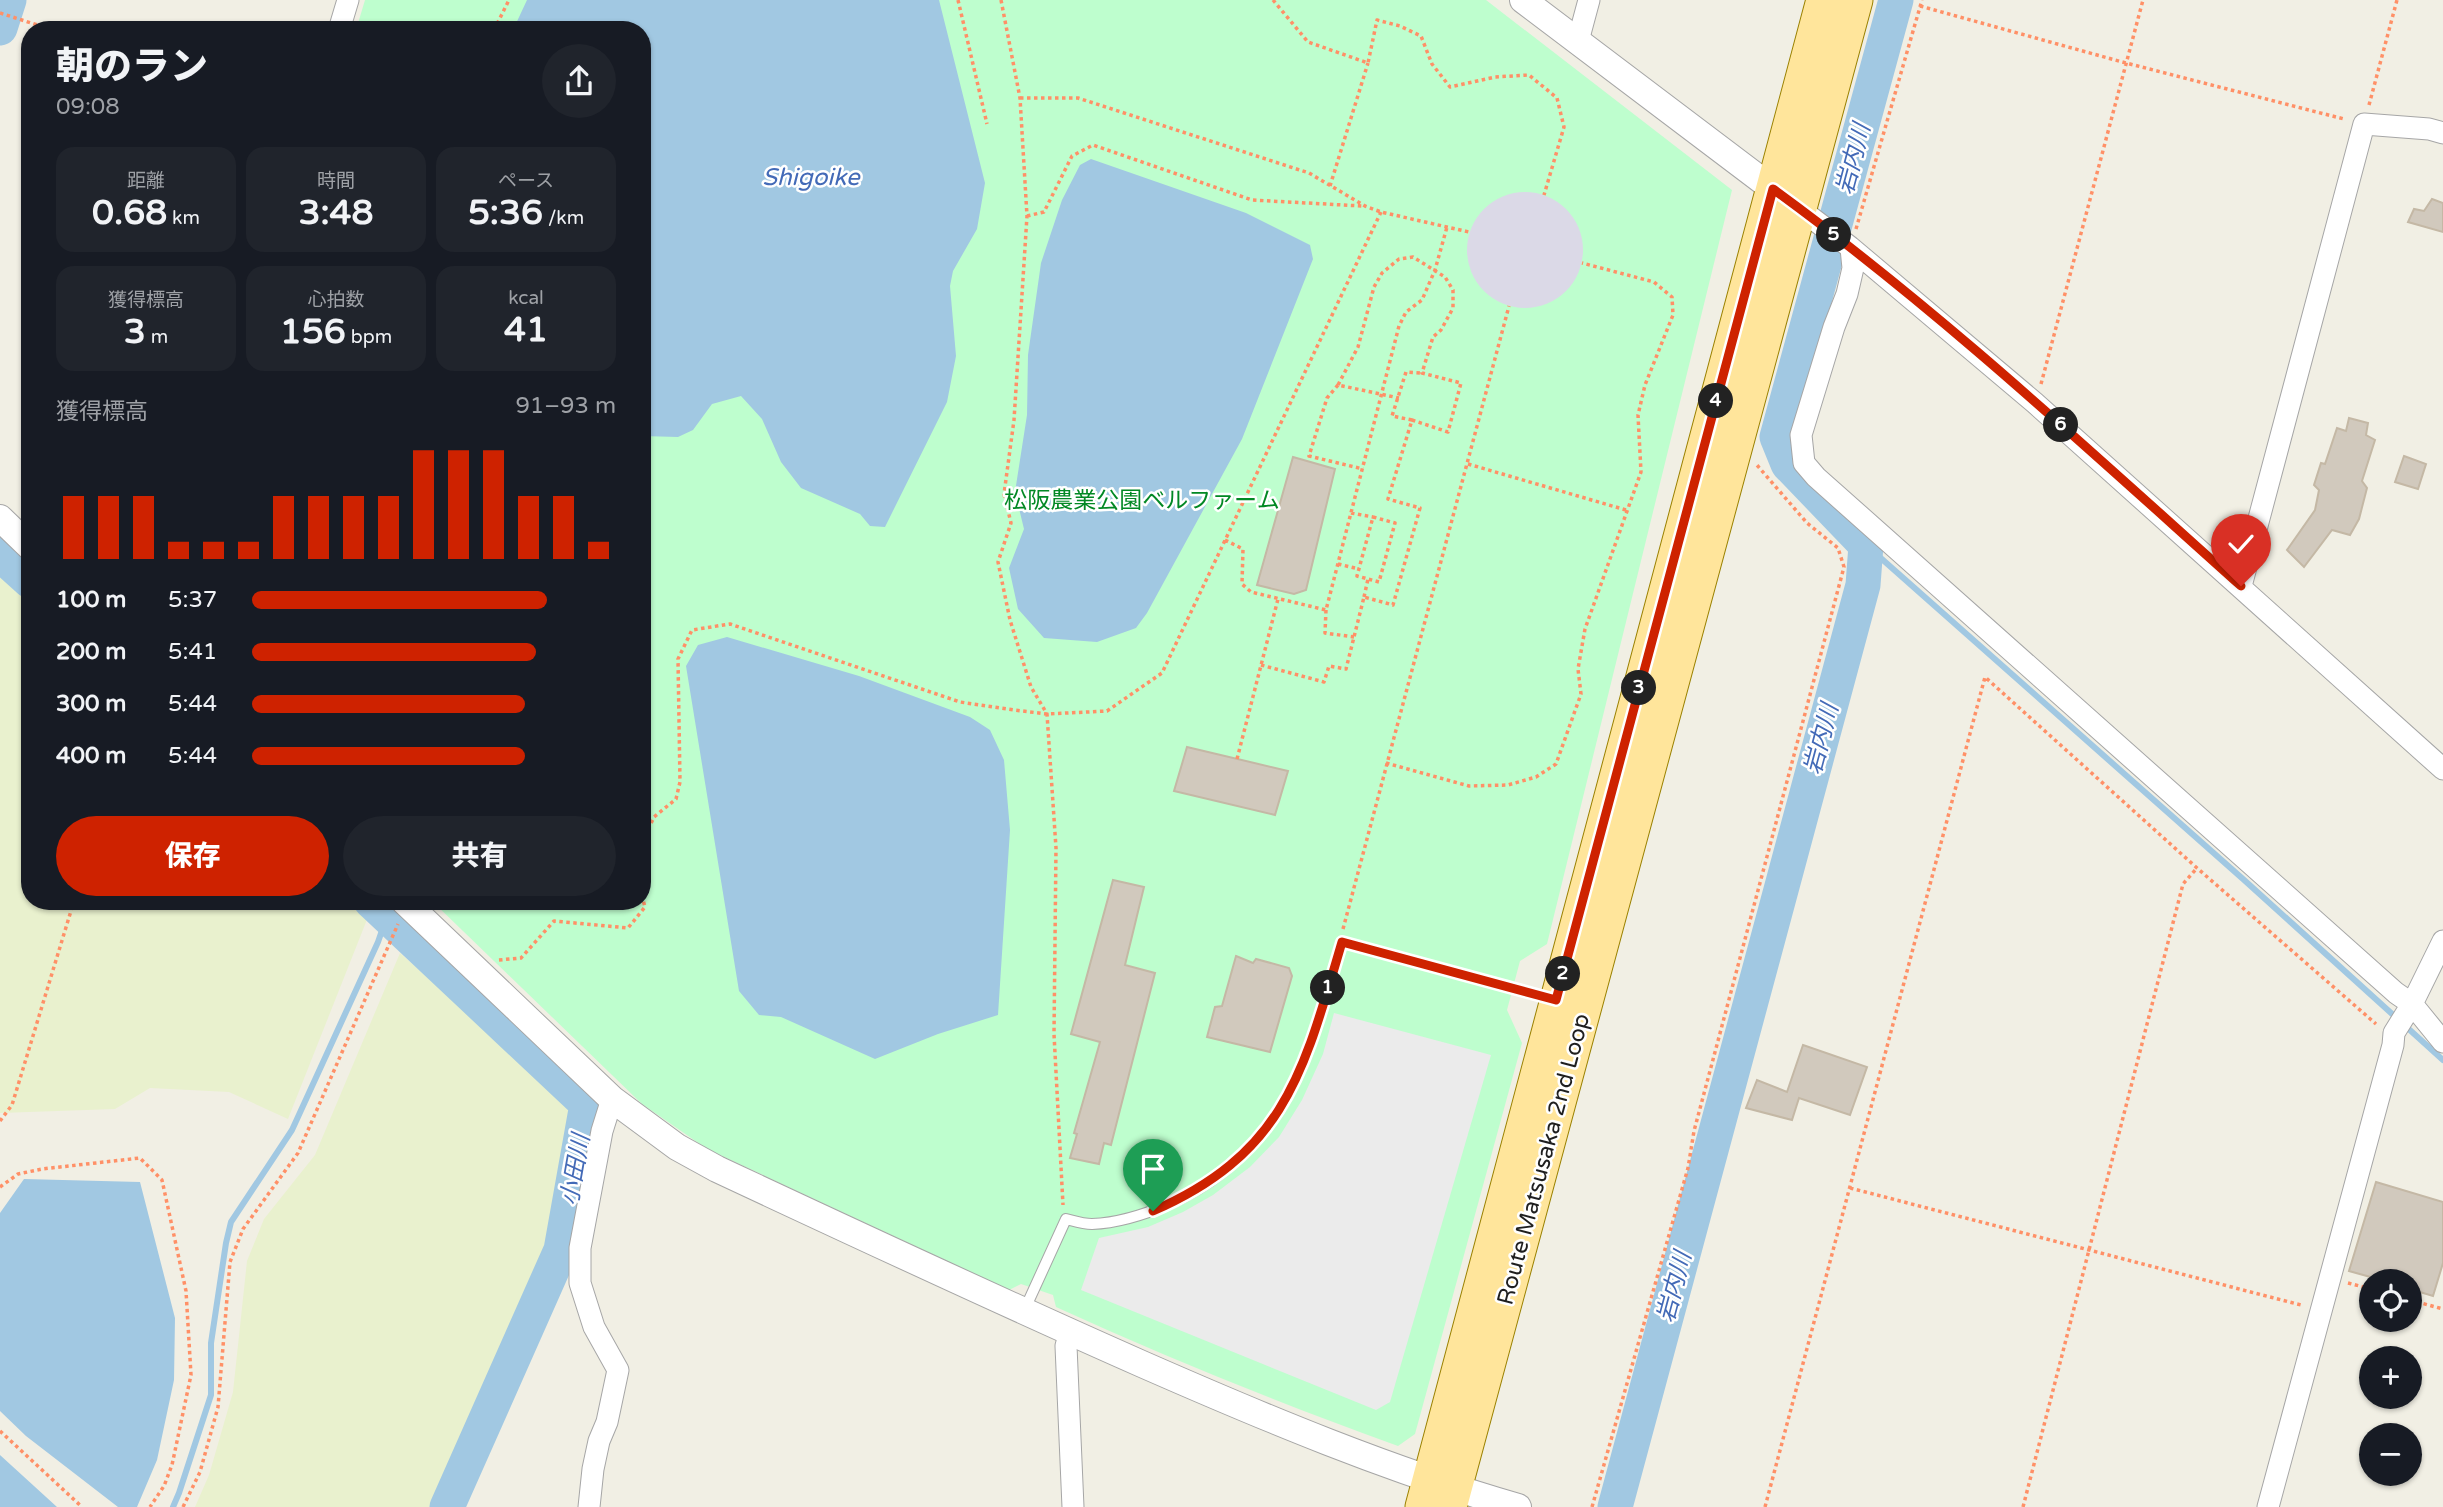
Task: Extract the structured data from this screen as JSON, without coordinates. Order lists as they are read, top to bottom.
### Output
{
  "streets": {
    "main road": ["Route Matsusaka 2nd Loop"]
  },
  "water": ["岩内川", "Shigoike", "小田川"],
  "parks": ["松阪農業公園ベルファーム"],
  "page": {
    "heading": ["朝のラン", "09:08"],
    "stats": [
      ["距離", "0.68 km"],
      ["時間", "3:48"],
      ["ペース", "5:36 /km"],
      ["獲得標高", "3 m"],
      ["心拍数", "156 bpm"],
      ["kcal", "41"]
    ],
    "pins": [
      "5",
      "4",
      "6",
      "3",
      "2",
      "1"
    ],
    "chart": ["獲得標高", "91–93 m"],
    "list": [
      {
        "name": "100 m",
        "note": "5:37"
      },
      {
        "name": "200 m",
        "note": "5:41"
      },
      {
        "name": "300 m",
        "note": "5:44"
      },
      {
        "name": "400 m",
        "note": "5:44"
      }
    ],
    "buttons": ["保存", "共有"],
    "map_buttons": ["+", "−"]
  }
}
